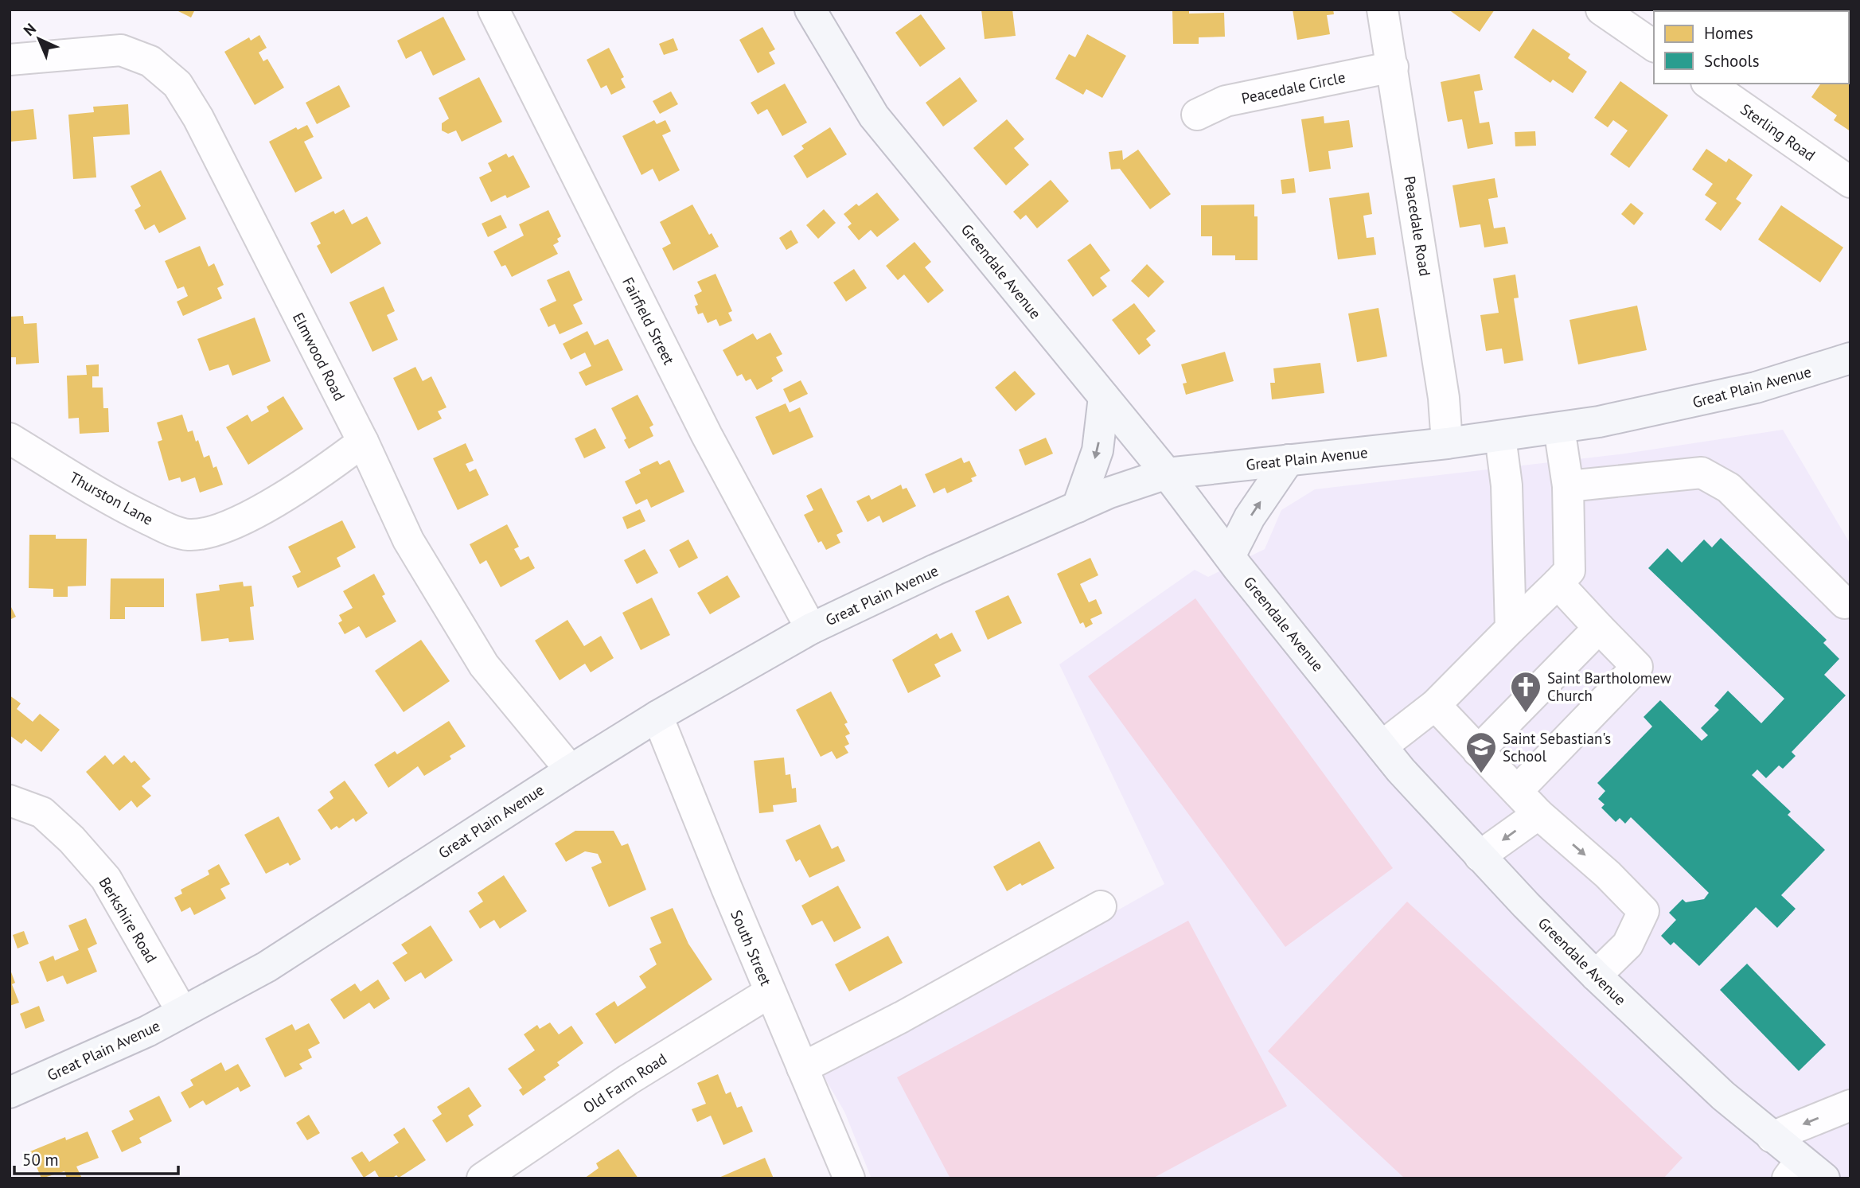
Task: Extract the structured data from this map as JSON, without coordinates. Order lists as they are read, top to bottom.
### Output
{
  "streets": {
    "main road": ["Greendale Avenue", "Great Plain Avenue"],
    "street": [
      "Peacedale Circle",
      "Sterling Road",
      "Peacedale Road",
      "Fairfield Street",
      "Elmwood Road",
      "Thurston Lane",
      "Berkshire Road",
      "South Street",
      "Old Farm Road"
    ]
  },
  "crossings": [
    ["Peacedale Circle", "Peacedale Road"],
    ["Peacedale Road", "Great Plain Avenue"],
    ["Greendale Avenue", "Great Plain Avenue"],
    ["Fairfield Street", "Great Plain Avenue"],
    ["Elmwood Road", "Great Plain Avenue"],
    ["Elmwood Road", "Thurston Lane"],
    ["Great Plain Avenue", "Berkshire Road"],
    ["Great Plain Avenue", "South Street"],
    ["South Street", "Old Farm Road"]
  ],
  "places": {
    "church": ["Saint Bartholomew Church"],
    "school or university": ["Saint Sebastian's School"]
  },
  "legend": ["Homes", "Schools"],
  "scale_bar": "50 m",
  "north": "top left"
}
